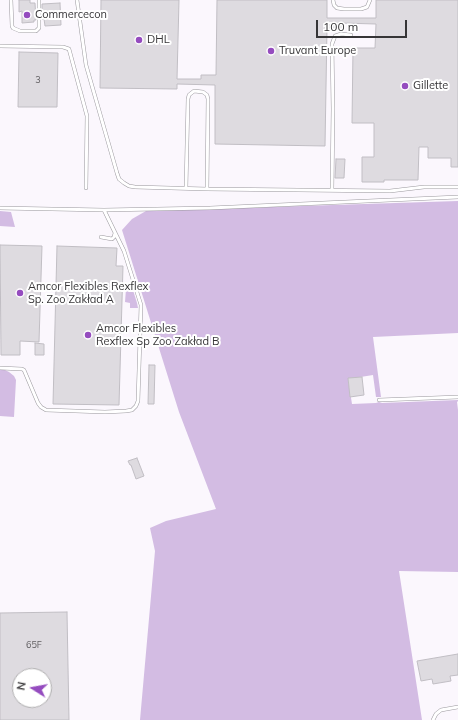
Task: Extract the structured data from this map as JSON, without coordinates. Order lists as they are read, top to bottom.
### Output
{
  "places": [
    "Commercecon",
    "DHL",
    "Truvant Europe",
    "Gillette",
    "Amcor Flexibles Rexflex Sp. Zoo Zakład A",
    "Amcor Flexibles Rexflex Sp Zoo Zakład B"
  ],
  "house_numbers": ["3", "65F"],
  "scale_bar": "100 m",
  "north": "left"
}
